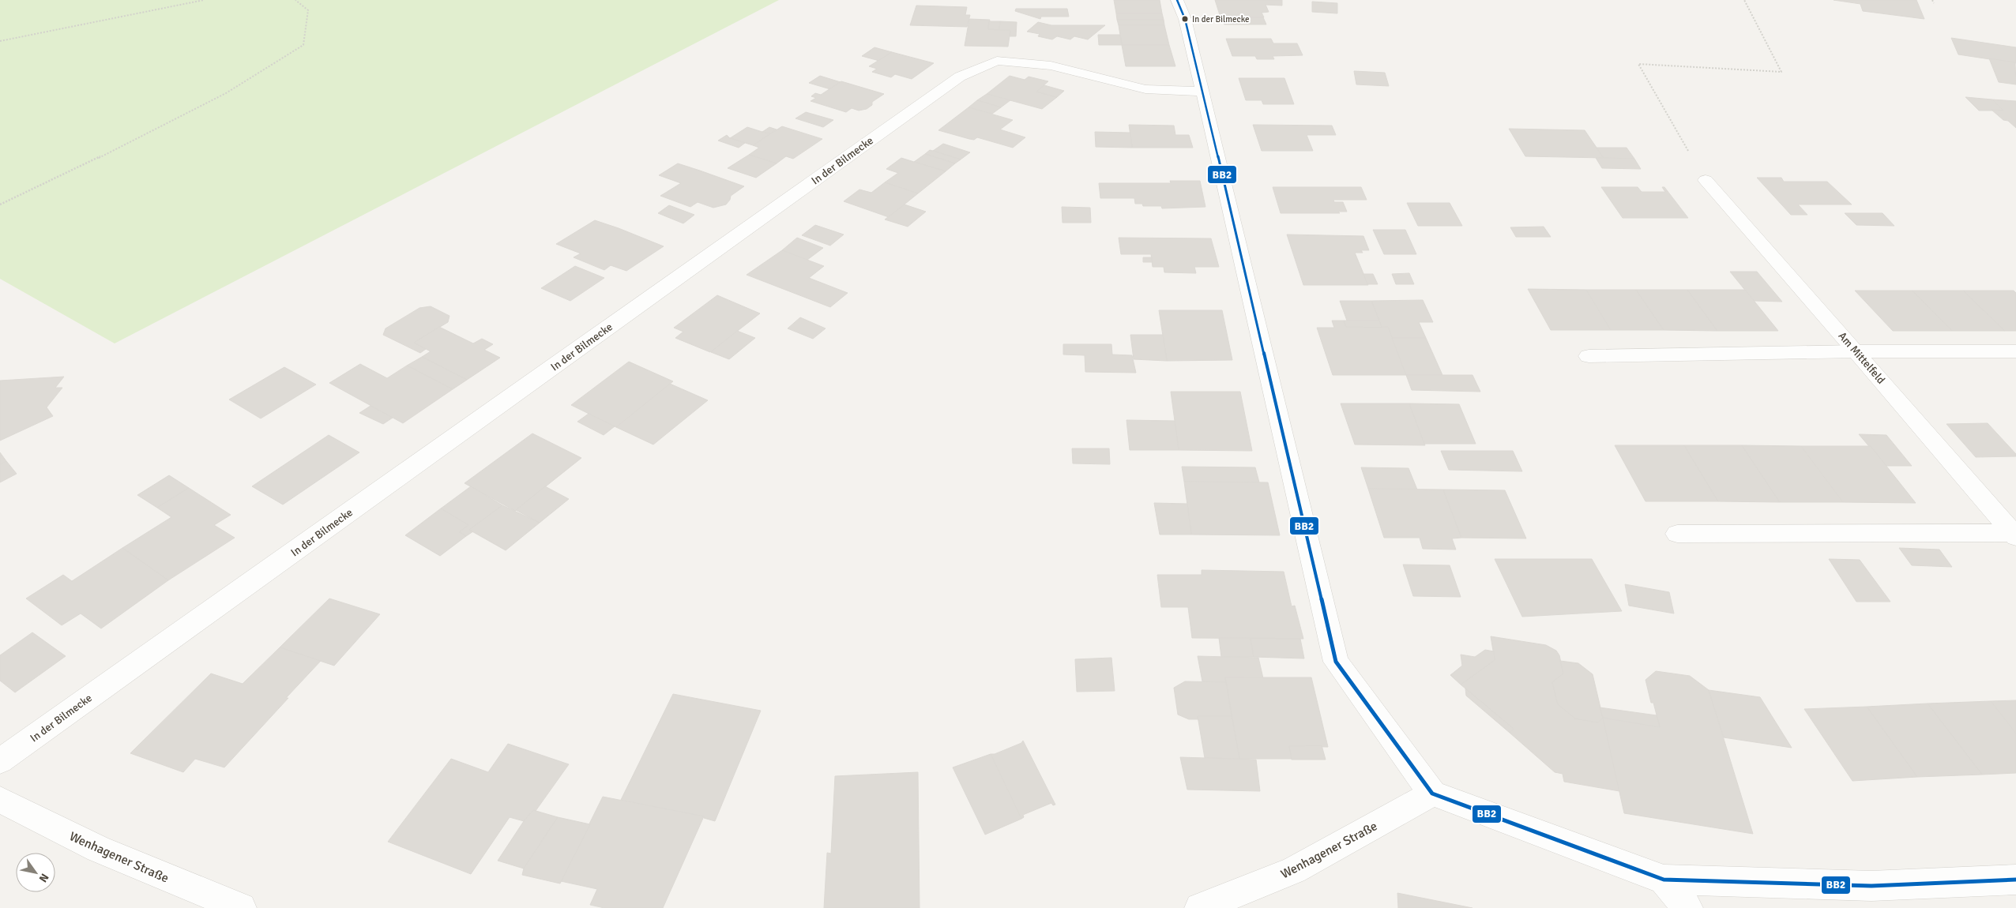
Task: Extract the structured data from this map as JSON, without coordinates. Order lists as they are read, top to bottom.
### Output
{
  "streets": {
    "street": ["In der Bilmecke", "Am Mittelfeld", "Wenhagener Straße"]
  },
  "places": ["In der Bilmecke"],
  "lines": ["transit line BB2"],
  "north": "bottom right"
}
